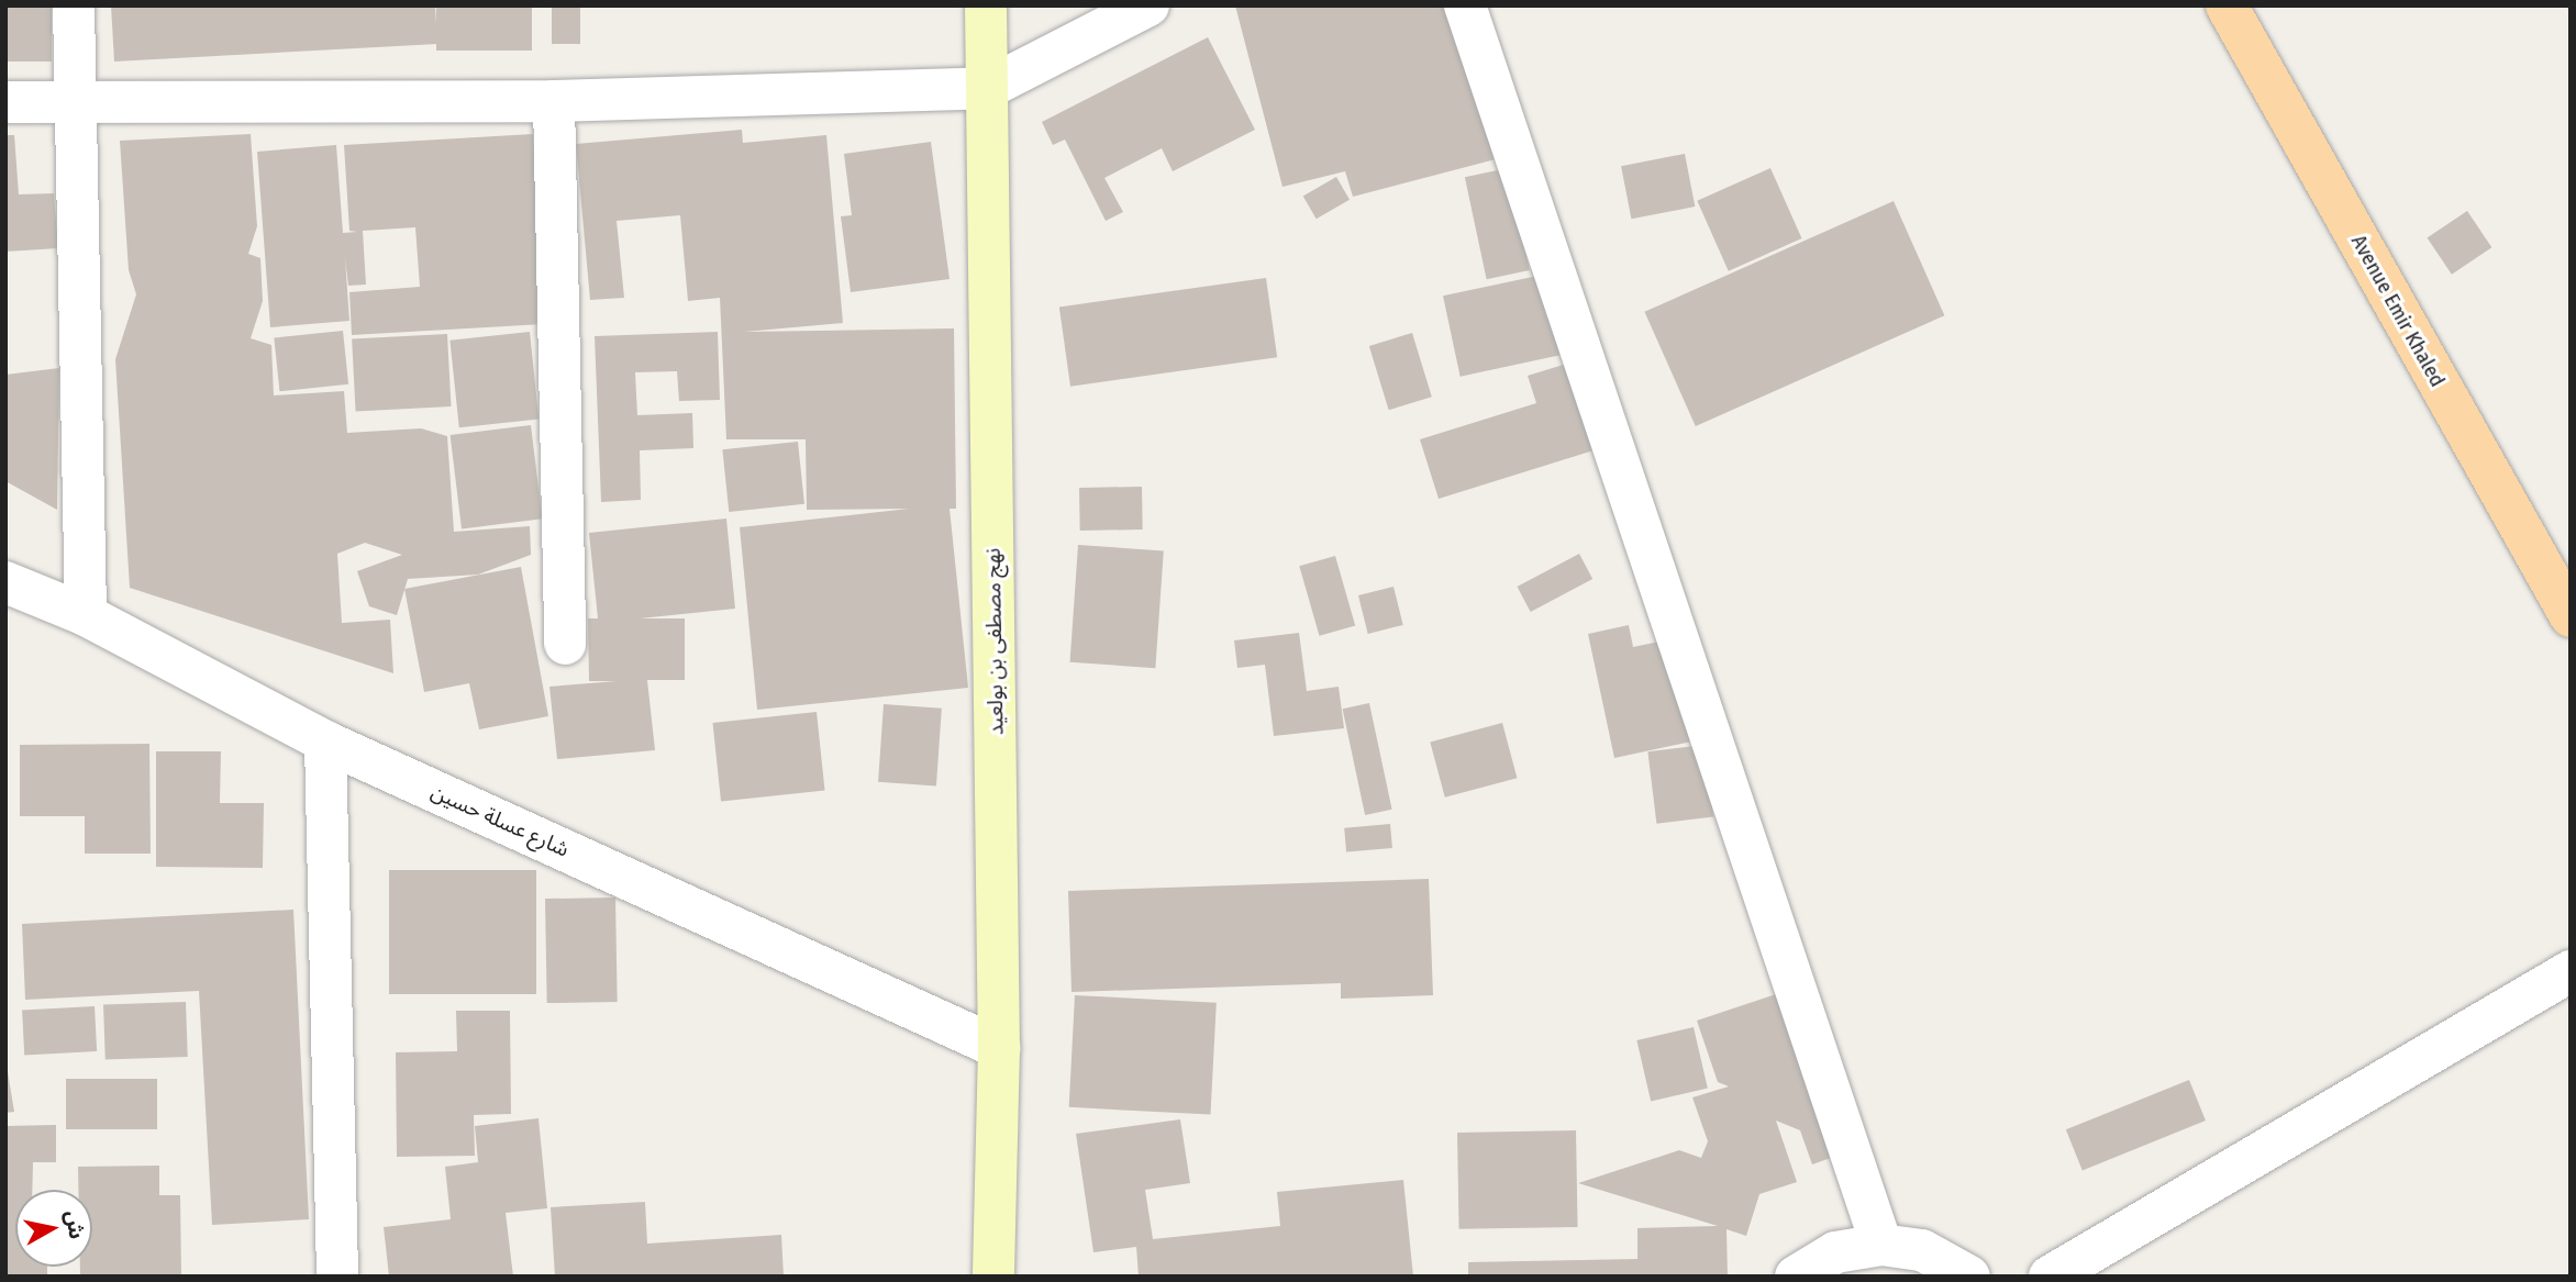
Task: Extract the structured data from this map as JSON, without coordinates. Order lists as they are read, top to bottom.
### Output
{
  "streets": {
    "main road": ["Avenue Emir Khaled", "نهج مصطفى بن بولعيد"],
    "street": ["شارع عسلة حسين"]
  },
  "crossings": [
    ["نهج مصطفى بن بولعيد", "شارع عسلة حسين"]
  ],
  "north": "right"
}
